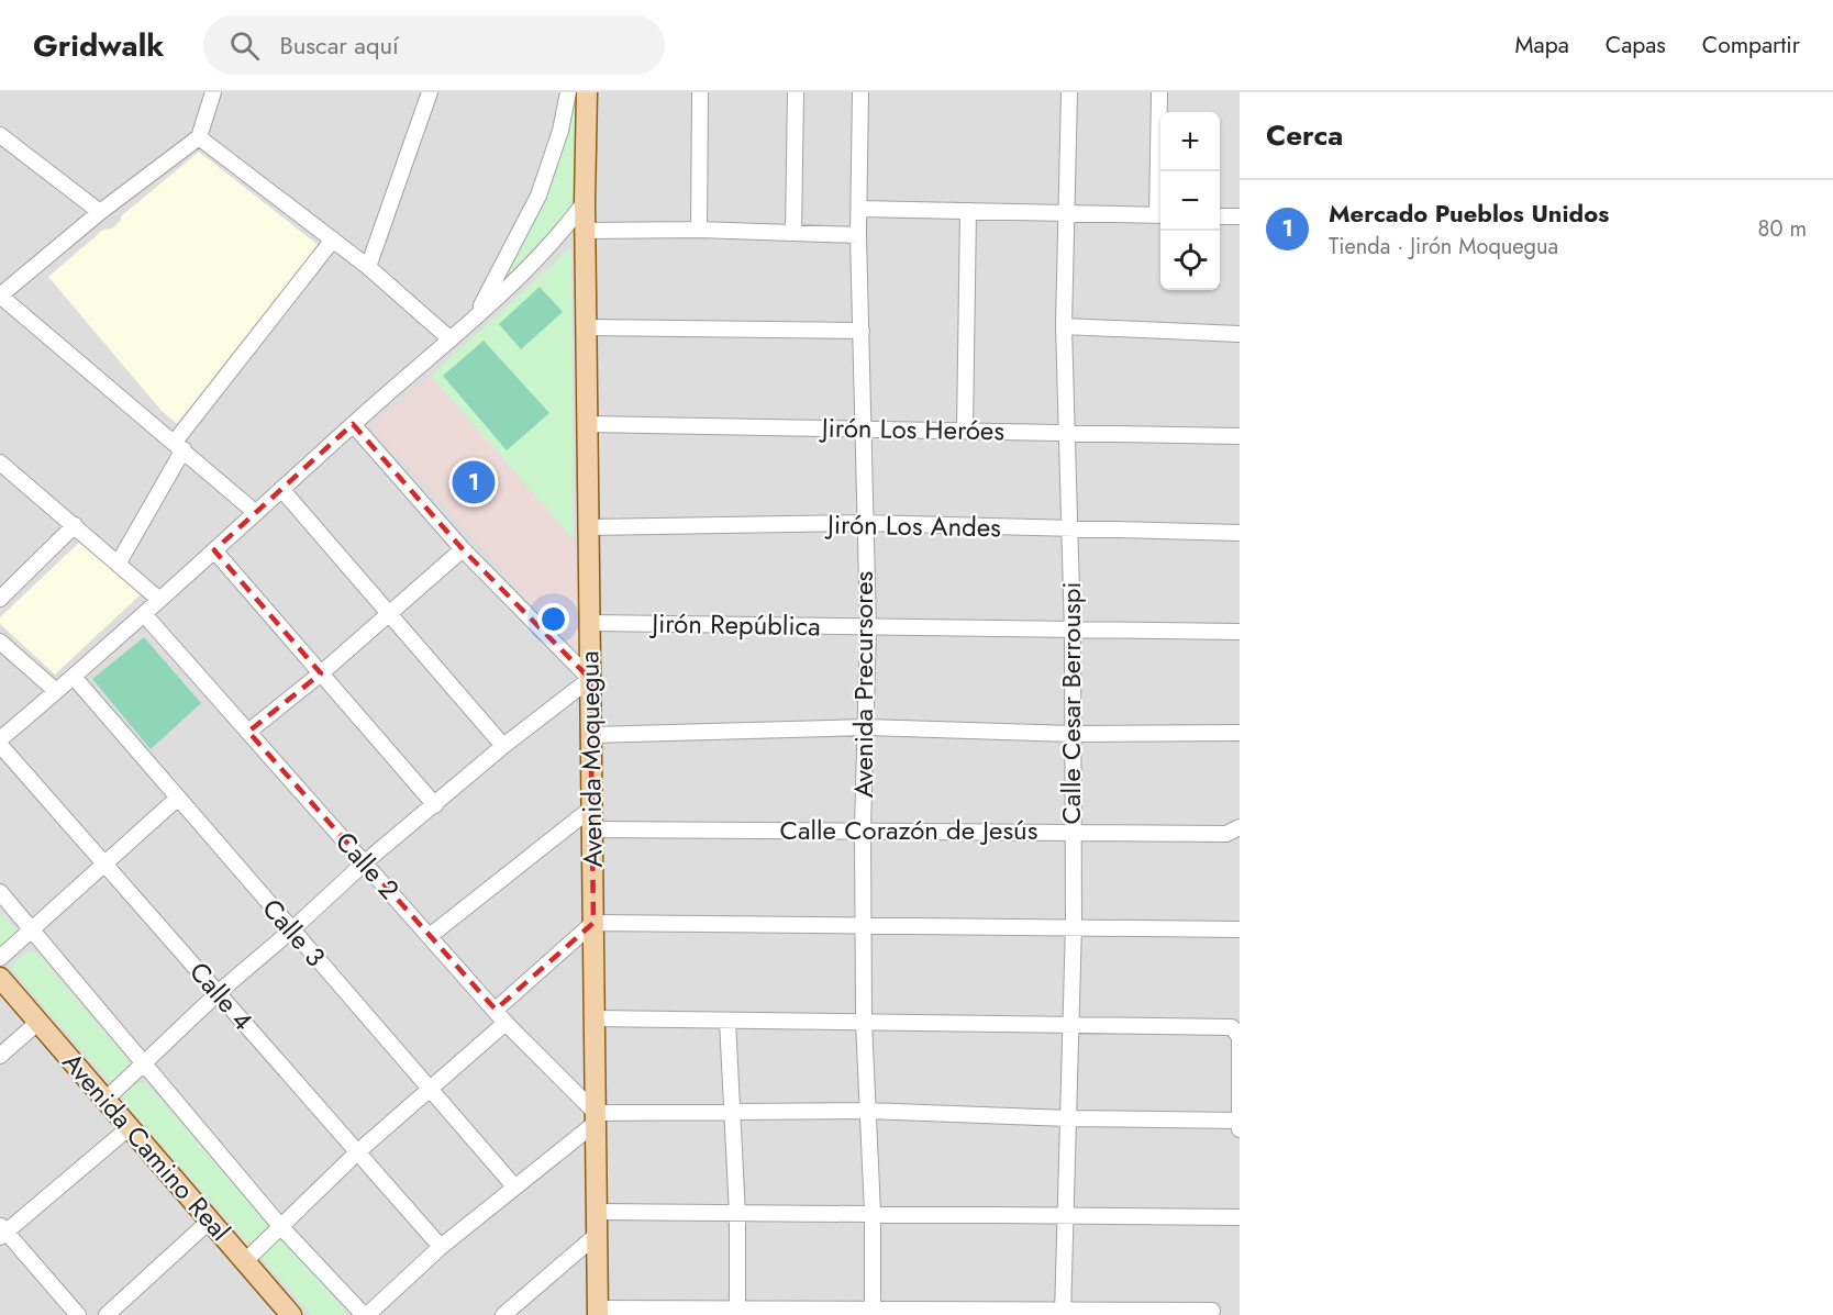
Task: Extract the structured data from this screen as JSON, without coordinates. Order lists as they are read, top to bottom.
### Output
{
  "streets": {
    "main road": ["Avenida Moquegua", "Avenida Camino Real"],
    "street": [
      "Jirón Los Heróes",
      "Jirón Los Andes",
      "Jirón República",
      "Avenida Precursores",
      "Calle Cesar Berrouspi",
      "Calle Corazón de Jesús",
      "Calle 2",
      "Calle 3",
      "Calle 4"
    ]
  },
  "crossings": [
    ["Jirón Los Heróes", "Avenida Precursores"],
    ["Jirón Los Heróes", "Calle Cesar Berrouspi"],
    ["Jirón Los Heróes", "Avenida Moquegua"],
    ["Jirón Los Andes", "Avenida Precursores"],
    ["Jirón Los Andes", "Calle Cesar Berrouspi"],
    ["Jirón Los Andes", "Avenida Moquegua"],
    ["Jirón República", "Avenida Precursores"],
    ["Jirón República", "Calle Cesar Berrouspi"],
    ["Jirón República", "Avenida Moquegua"],
    ["Avenida Precursores", "Calle Corazón de Jesús"],
    ["Calle Cesar Berrouspi", "Calle Corazón de Jesús"],
    ["Avenida Moquegua", "Calle Corazón de Jesús"],
    ["Avenida Moquegua", "Calle 2"]
  ],
  "page": {
    "header": "Gridwalk",
    "search": "Buscar aquí",
    "nav": ["Mapa", "Capas", "Compartir"],
    "heading": "Cerca",
    "map_buttons": ["+", "−"],
    "list": [
      {
        "mark": "1",
        "name": "Mercado Pueblos Unidos",
        "note": "Tienda · Jirón Moquegua",
        "value": "80 m"
      }
    ],
    "pins": "1"
  }
}
